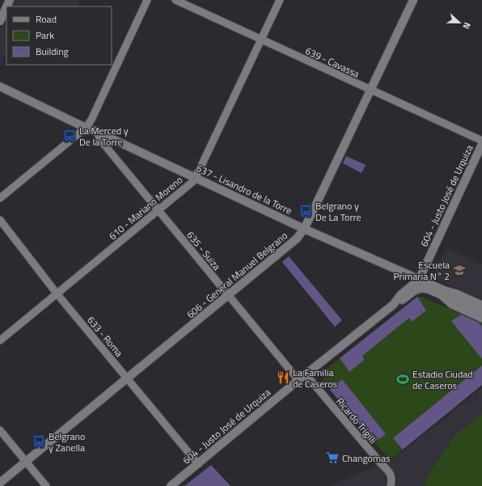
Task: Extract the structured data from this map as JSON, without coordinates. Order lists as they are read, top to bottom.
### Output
{
  "streets": {
    "street": [
      "639 - Cavassa",
      "637 - Lisandro de la Torre",
      "604 - Justo José de Urquiza",
      "610 - Mariano Moreno",
      "635 - Suiza",
      "606 - General Manuel Belgrano",
      "633 - Roma",
      "Ricardo Trigilli"
    ]
  },
  "crossings": [
    ["639 - Cavassa", "610 - Mariano Moreno"],
    ["639 - Cavassa", "606 - General Manuel Belgrano"],
    ["637 - Lisandro de la Torre", "604 - Justo José de Urquiza"],
    ["637 - Lisandro de la Torre", "610 - Mariano Moreno"],
    ["637 - Lisandro de la Torre", "635 - Suiza"],
    ["637 - Lisandro de la Torre", "606 - General Manuel Belgrano"],
    ["604 - Justo José de Urquiza", "635 - Suiza"],
    ["604 - Justo José de Urquiza", "633 - Roma"],
    ["604 - Justo José de Urquiza", "Ricardo Trigilli"],
    ["610 - Mariano Moreno", "635 - Suiza"],
    ["610 - Mariano Moreno", "633 - Roma"],
    ["635 - Suiza", "606 - General Manuel Belgrano"],
    ["606 - General Manuel Belgrano", "633 - Roma"]
  ],
  "places": {
    "bus stop": ["La Merced y De la Torre", "Belgrano y De La Torre", "Belgrano y Zanella"],
    "school or university": ["Escuela Primaria N° 2"],
    "restaurant": ["La Familia de Caseros"],
    "sports": ["Estadio Ciudad de Caseros"],
    "supermarket": ["Changomas"]
  },
  "legend": ["Road", "Park", "Building"],
  "north": "right"
}
